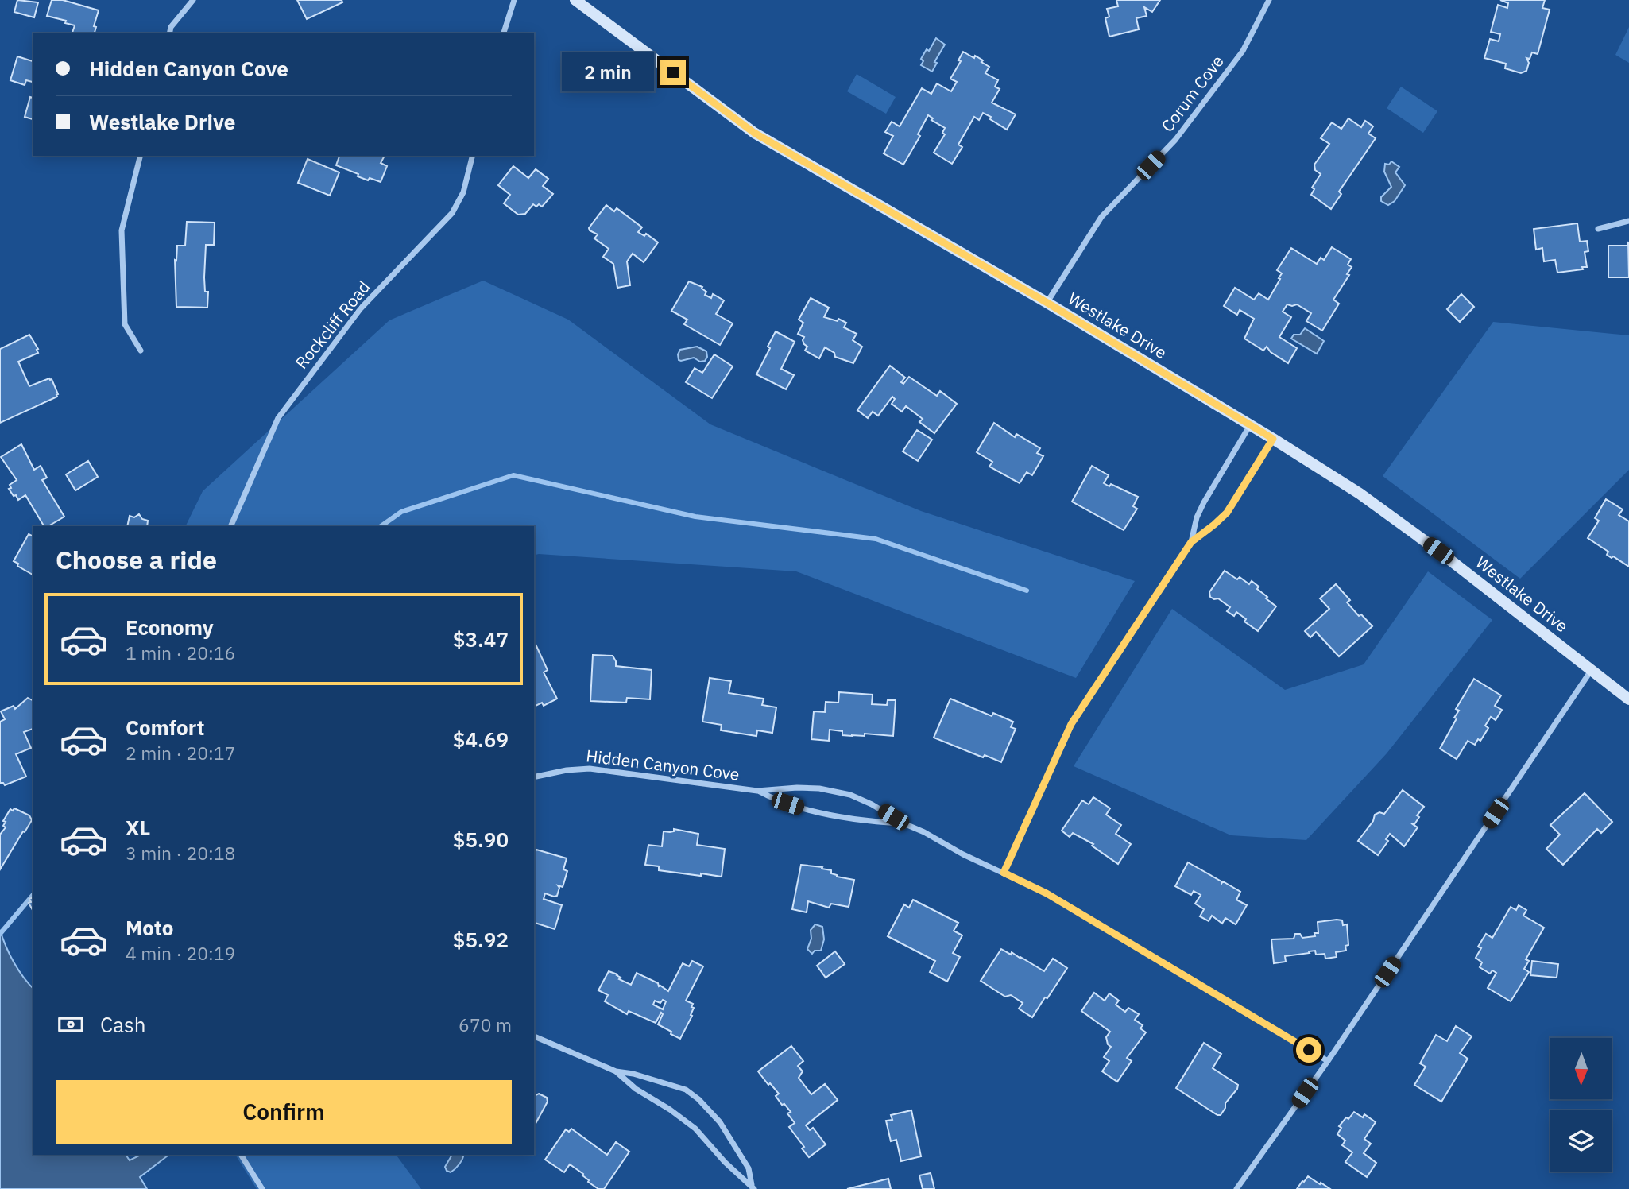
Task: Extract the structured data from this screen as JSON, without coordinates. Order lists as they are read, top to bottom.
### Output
{
  "streets": {
    "street": [
      "Corum Cove",
      "Rockcliff Road",
      "Westlake Drive",
      "Hidden Canyon Cove"
    ]
  },
  "crossings": [
    ["Corum Cove", "Westlake Drive"]
  ],
  "north": "bottom",
  "page": {
    "banner": ["Hidden Canyon Cove", "Westlake Drive"],
    "bubble": "2 min",
    "heading": "Choose a ride",
    "list": [
      {
        "name": "Economy",
        "note": "1 min · 20:16",
        "value": "$3.47"
      },
      {
        "name": "Comfort",
        "note": "2 min · 20:17",
        "value": "$4.69"
      },
      {
        "name": "XL",
        "note": "3 min · 20:18",
        "value": "$5.90"
      },
      {
        "name": "Moto",
        "note": "4 min · 20:19",
        "value": "$5.92"
      }
    ],
    "pay": ["Cash", "670 m"],
    "buttons": "Confirm"
  }
}
